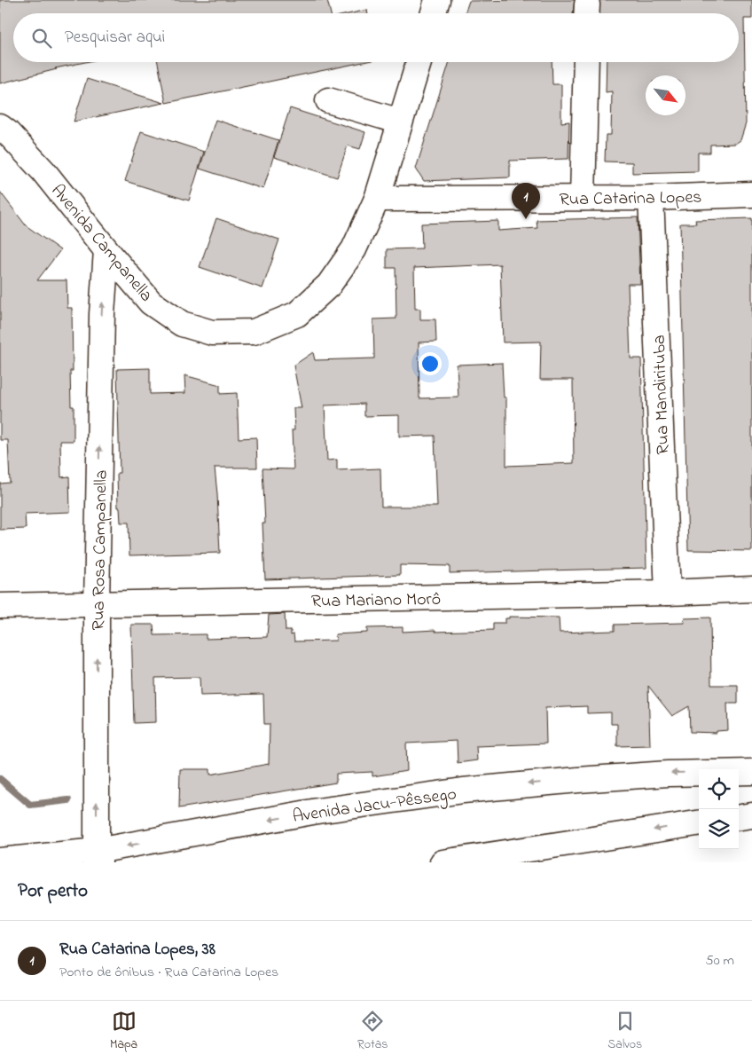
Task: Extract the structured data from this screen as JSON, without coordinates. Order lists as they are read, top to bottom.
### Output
{
  "streets": {
    "main road": [
      "Rua Catarina Lopes",
      "Avenida Campanella",
      "Rua Mandirituba",
      "Rua Rosa Campanella",
      "Rua Mariano Morô",
      "Avenida Jacu-Pêssego"
    ]
  },
  "crossings": [
    ["Rua Catarina Lopes", "Avenida Campanella"],
    ["Rua Catarina Lopes", "Rua Mandirituba"],
    ["Avenida Campanella", "Rua Rosa Campanella"],
    ["Rua Mandirituba", "Rua Mariano Morô"],
    ["Rua Rosa Campanella", "Rua Mariano Morô"],
    ["Rua Rosa Campanella", "Avenida Jacu-Pêssego"]
  ],
  "one_way": ["Rua Rosa Campanella"],
  "north": "bottom right",
  "page": {
    "search": "Pesquisar aqui",
    "pins": "1",
    "heading": "Por perto",
    "list": [
      {
        "mark": "1",
        "name": "Rua Catarina Lopes, 38",
        "note": "Ponto de ônibus · Rua Catarina Lopes",
        "value": "50 m"
      }
    ],
    "nav": ["Mapa", "Rotas", "Salvos"]
  }
}
